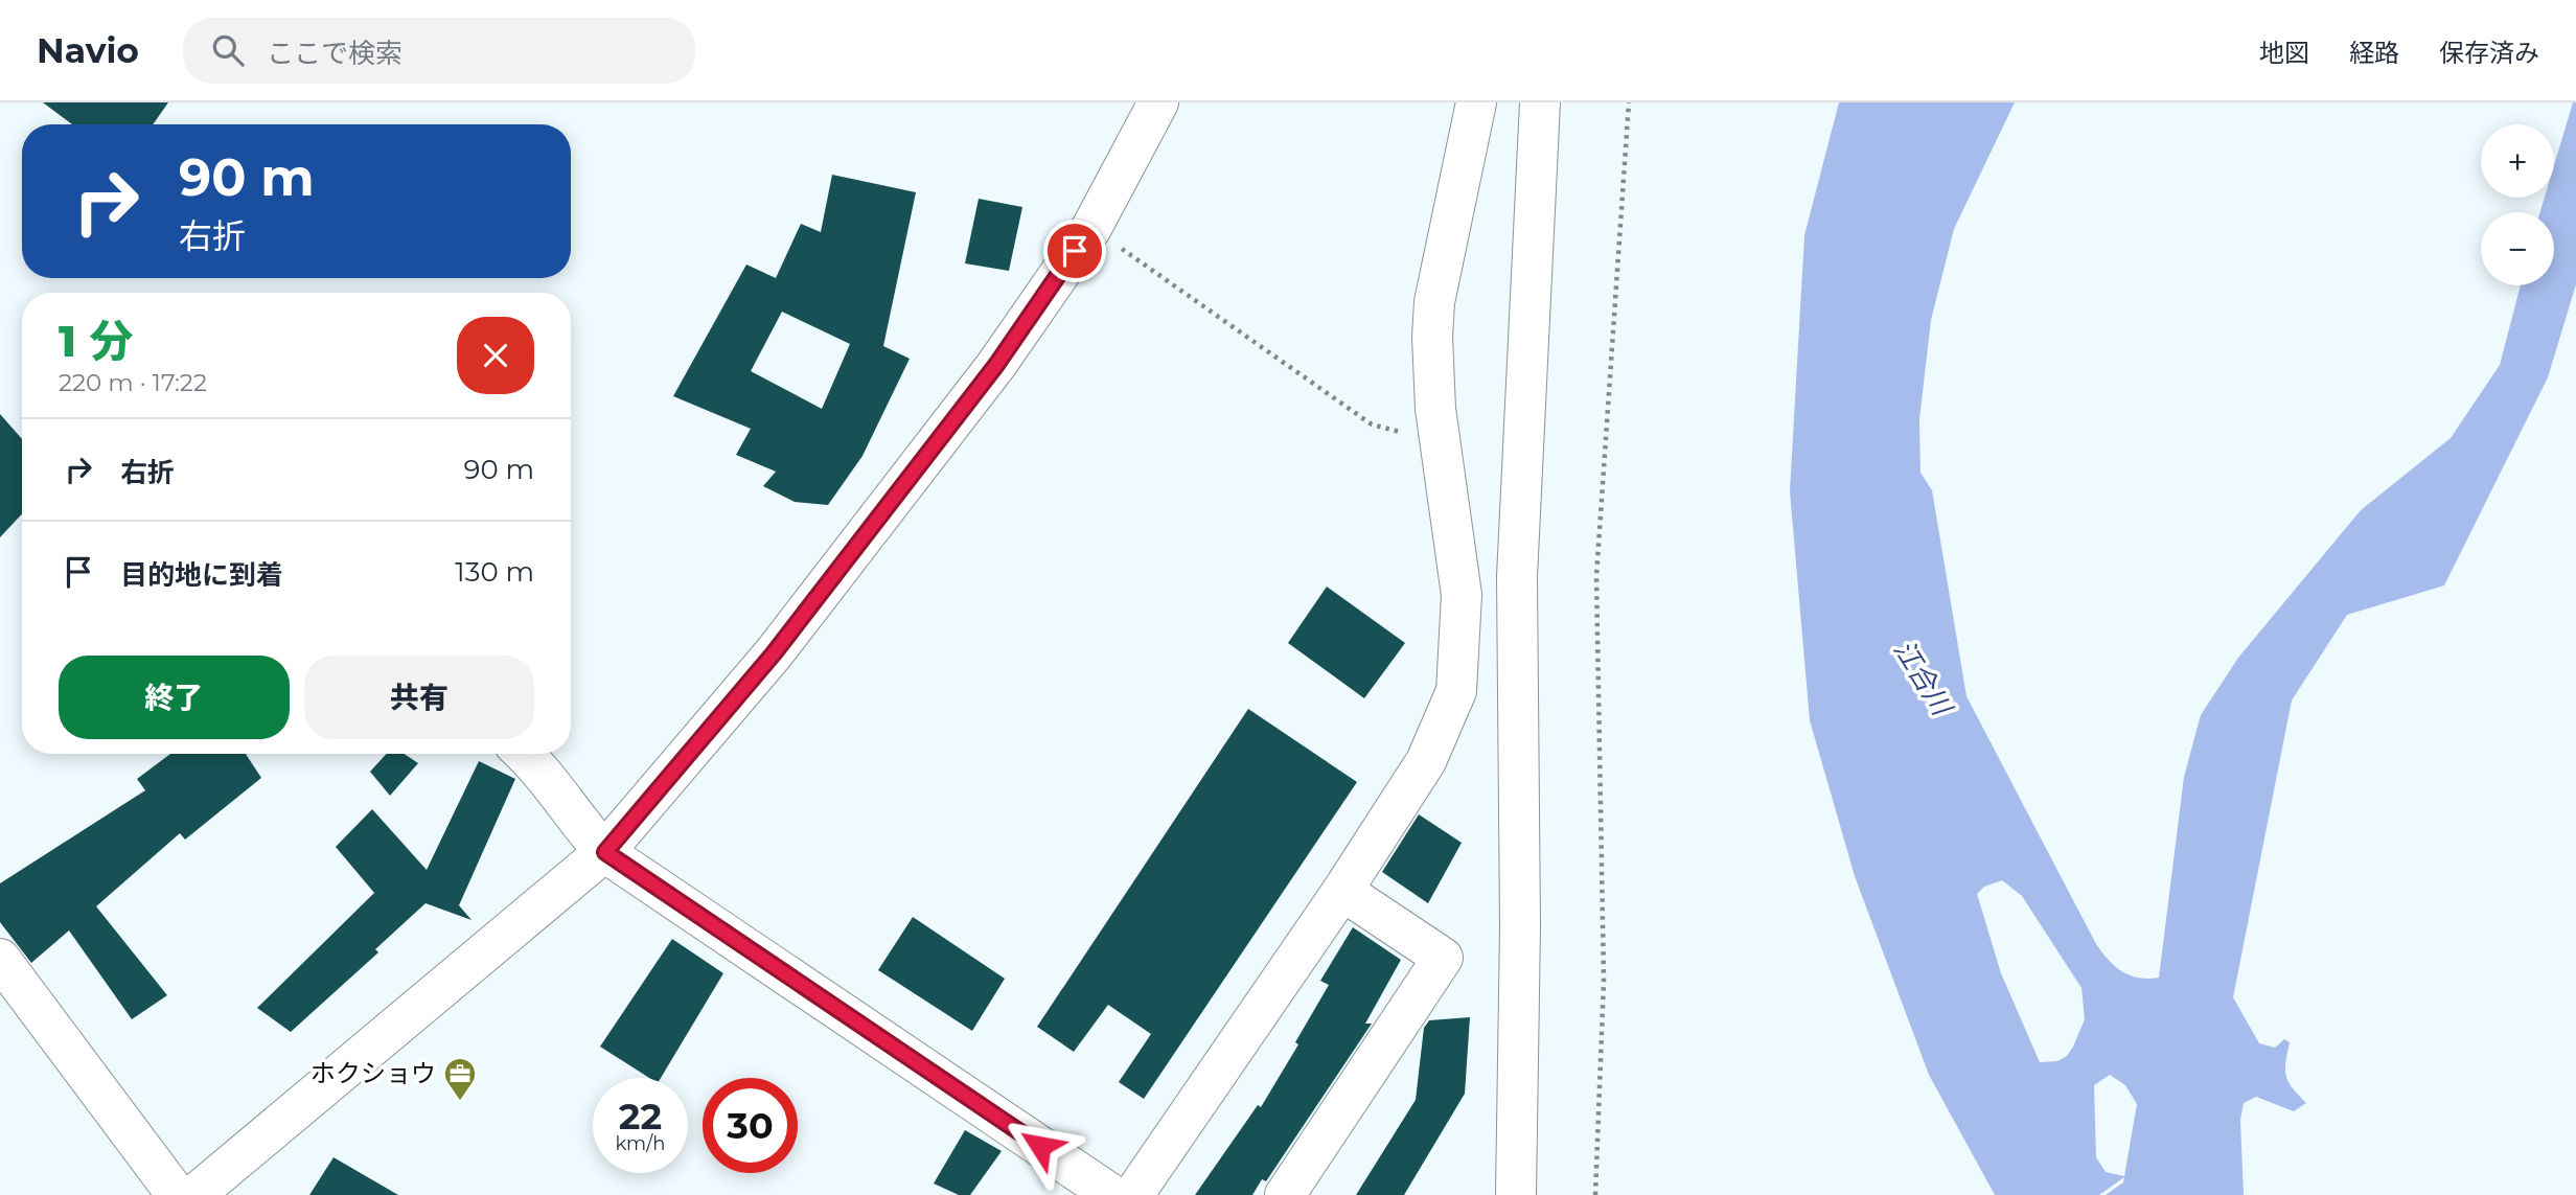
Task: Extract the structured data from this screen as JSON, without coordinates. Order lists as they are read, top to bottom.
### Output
{
  "water": ["江合川"],
  "places": {
    "office": ["ホクショウ"]
  },
  "page": {
    "header": "Navio",
    "search": "ここで検索",
    "nav": ["地図", "経路", "保存済み"],
    "map_buttons": ["+", "−"],
    "turn": ["90 m", "右折"],
    "heading": ["1 分", "220 m · 17:22"],
    "list": [
      {
        "name": "右折",
        "value": "90 m"
      },
      {
        "name": "目的地に到着",
        "value": "130 m"
      }
    ],
    "buttons": ["終了", "共有"],
    "speed": "22 km/h",
    "limit": "30"
  }
}
